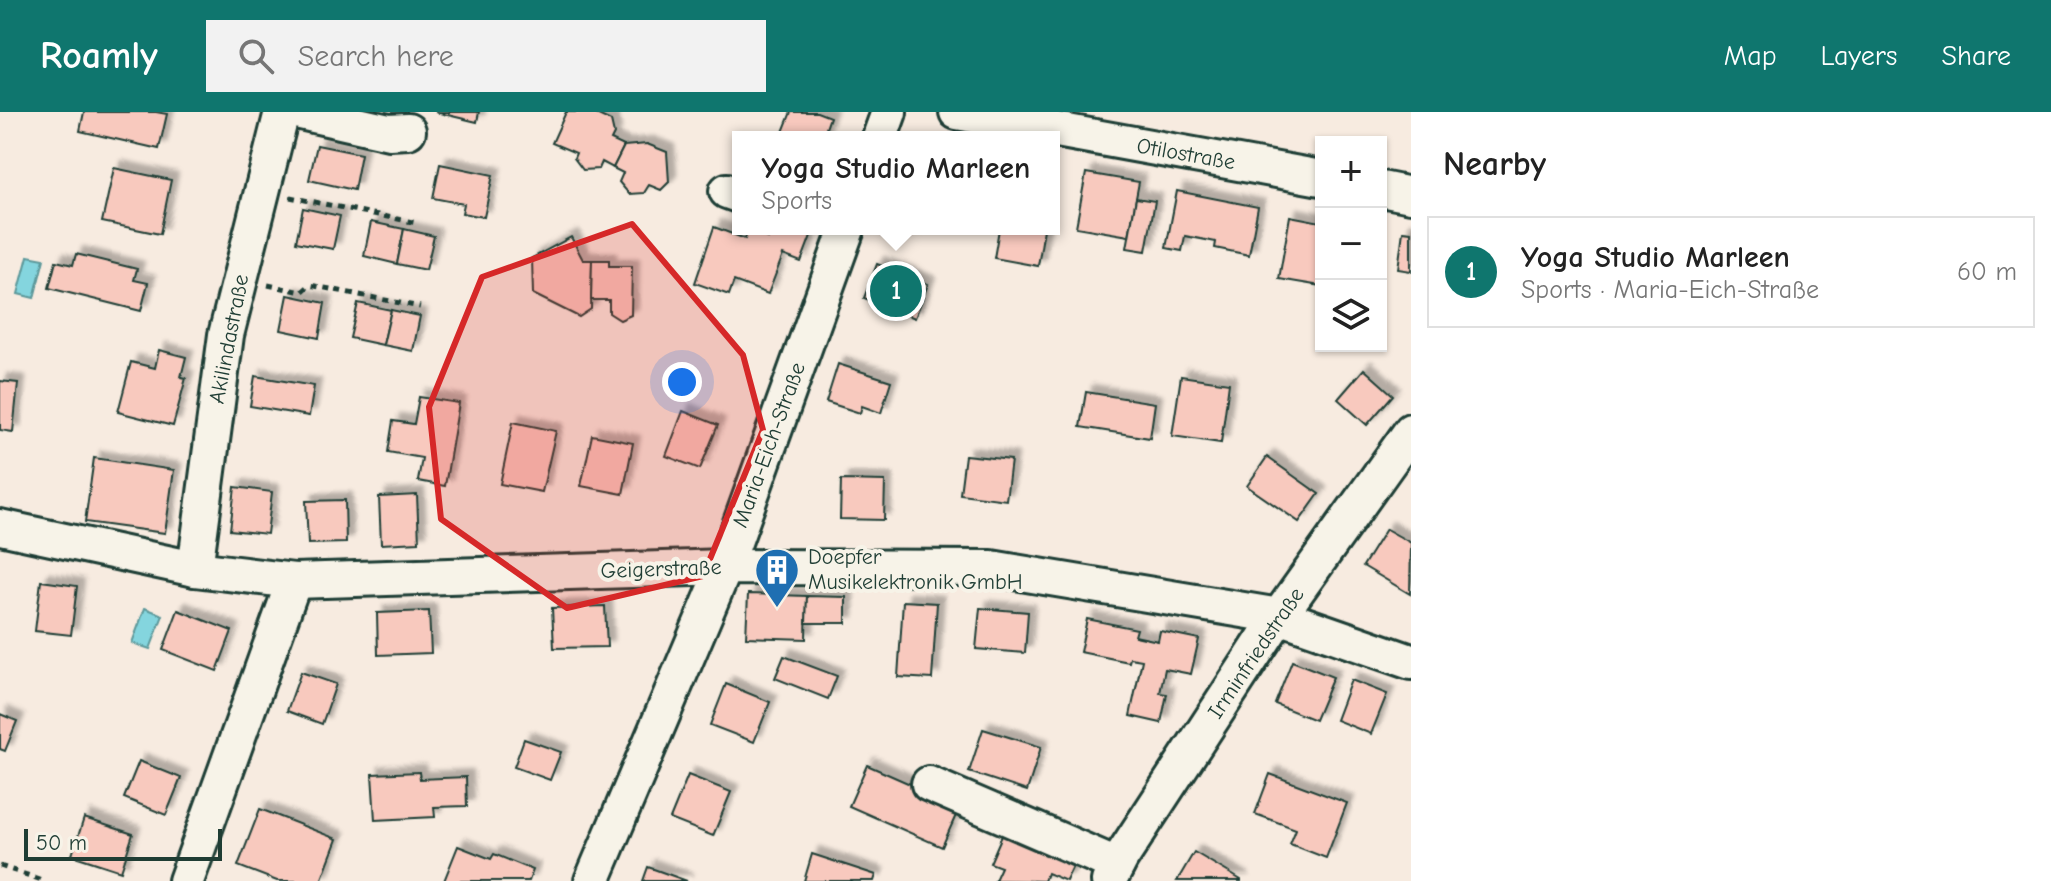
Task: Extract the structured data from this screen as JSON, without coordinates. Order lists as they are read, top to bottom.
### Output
{
  "streets": {
    "street": [
      "Otilostraße",
      "Akilindastraße",
      "Maria-Eich-Straße",
      "Geigerstraße",
      "Irminfriedstraße"
    ]
  },
  "crossings": [
    ["Akilindastraße", "Geigerstraße"],
    ["Maria-Eich-Straße", "Geigerstraße"],
    ["Geigerstraße", "Irminfriedstraße"]
  ],
  "places": {
    "building": ["Doepfer Musikelektronik GmbH"]
  },
  "scale_bar": "50 m",
  "page": {
    "header": "Roamly",
    "search": "Search here",
    "nav": ["Map", "Layers", "Share"],
    "heading": "Nearby",
    "popup": ["Yoga Studio Marleen", "Sports"],
    "map_buttons": ["+", "−"],
    "list": [
      {
        "mark": "1",
        "name": "Yoga Studio Marleen",
        "note": "Sports · Maria-Eich-Straße",
        "value": "60 m"
      }
    ],
    "pins": "1",
    "scale": "50 m"
  }
}
